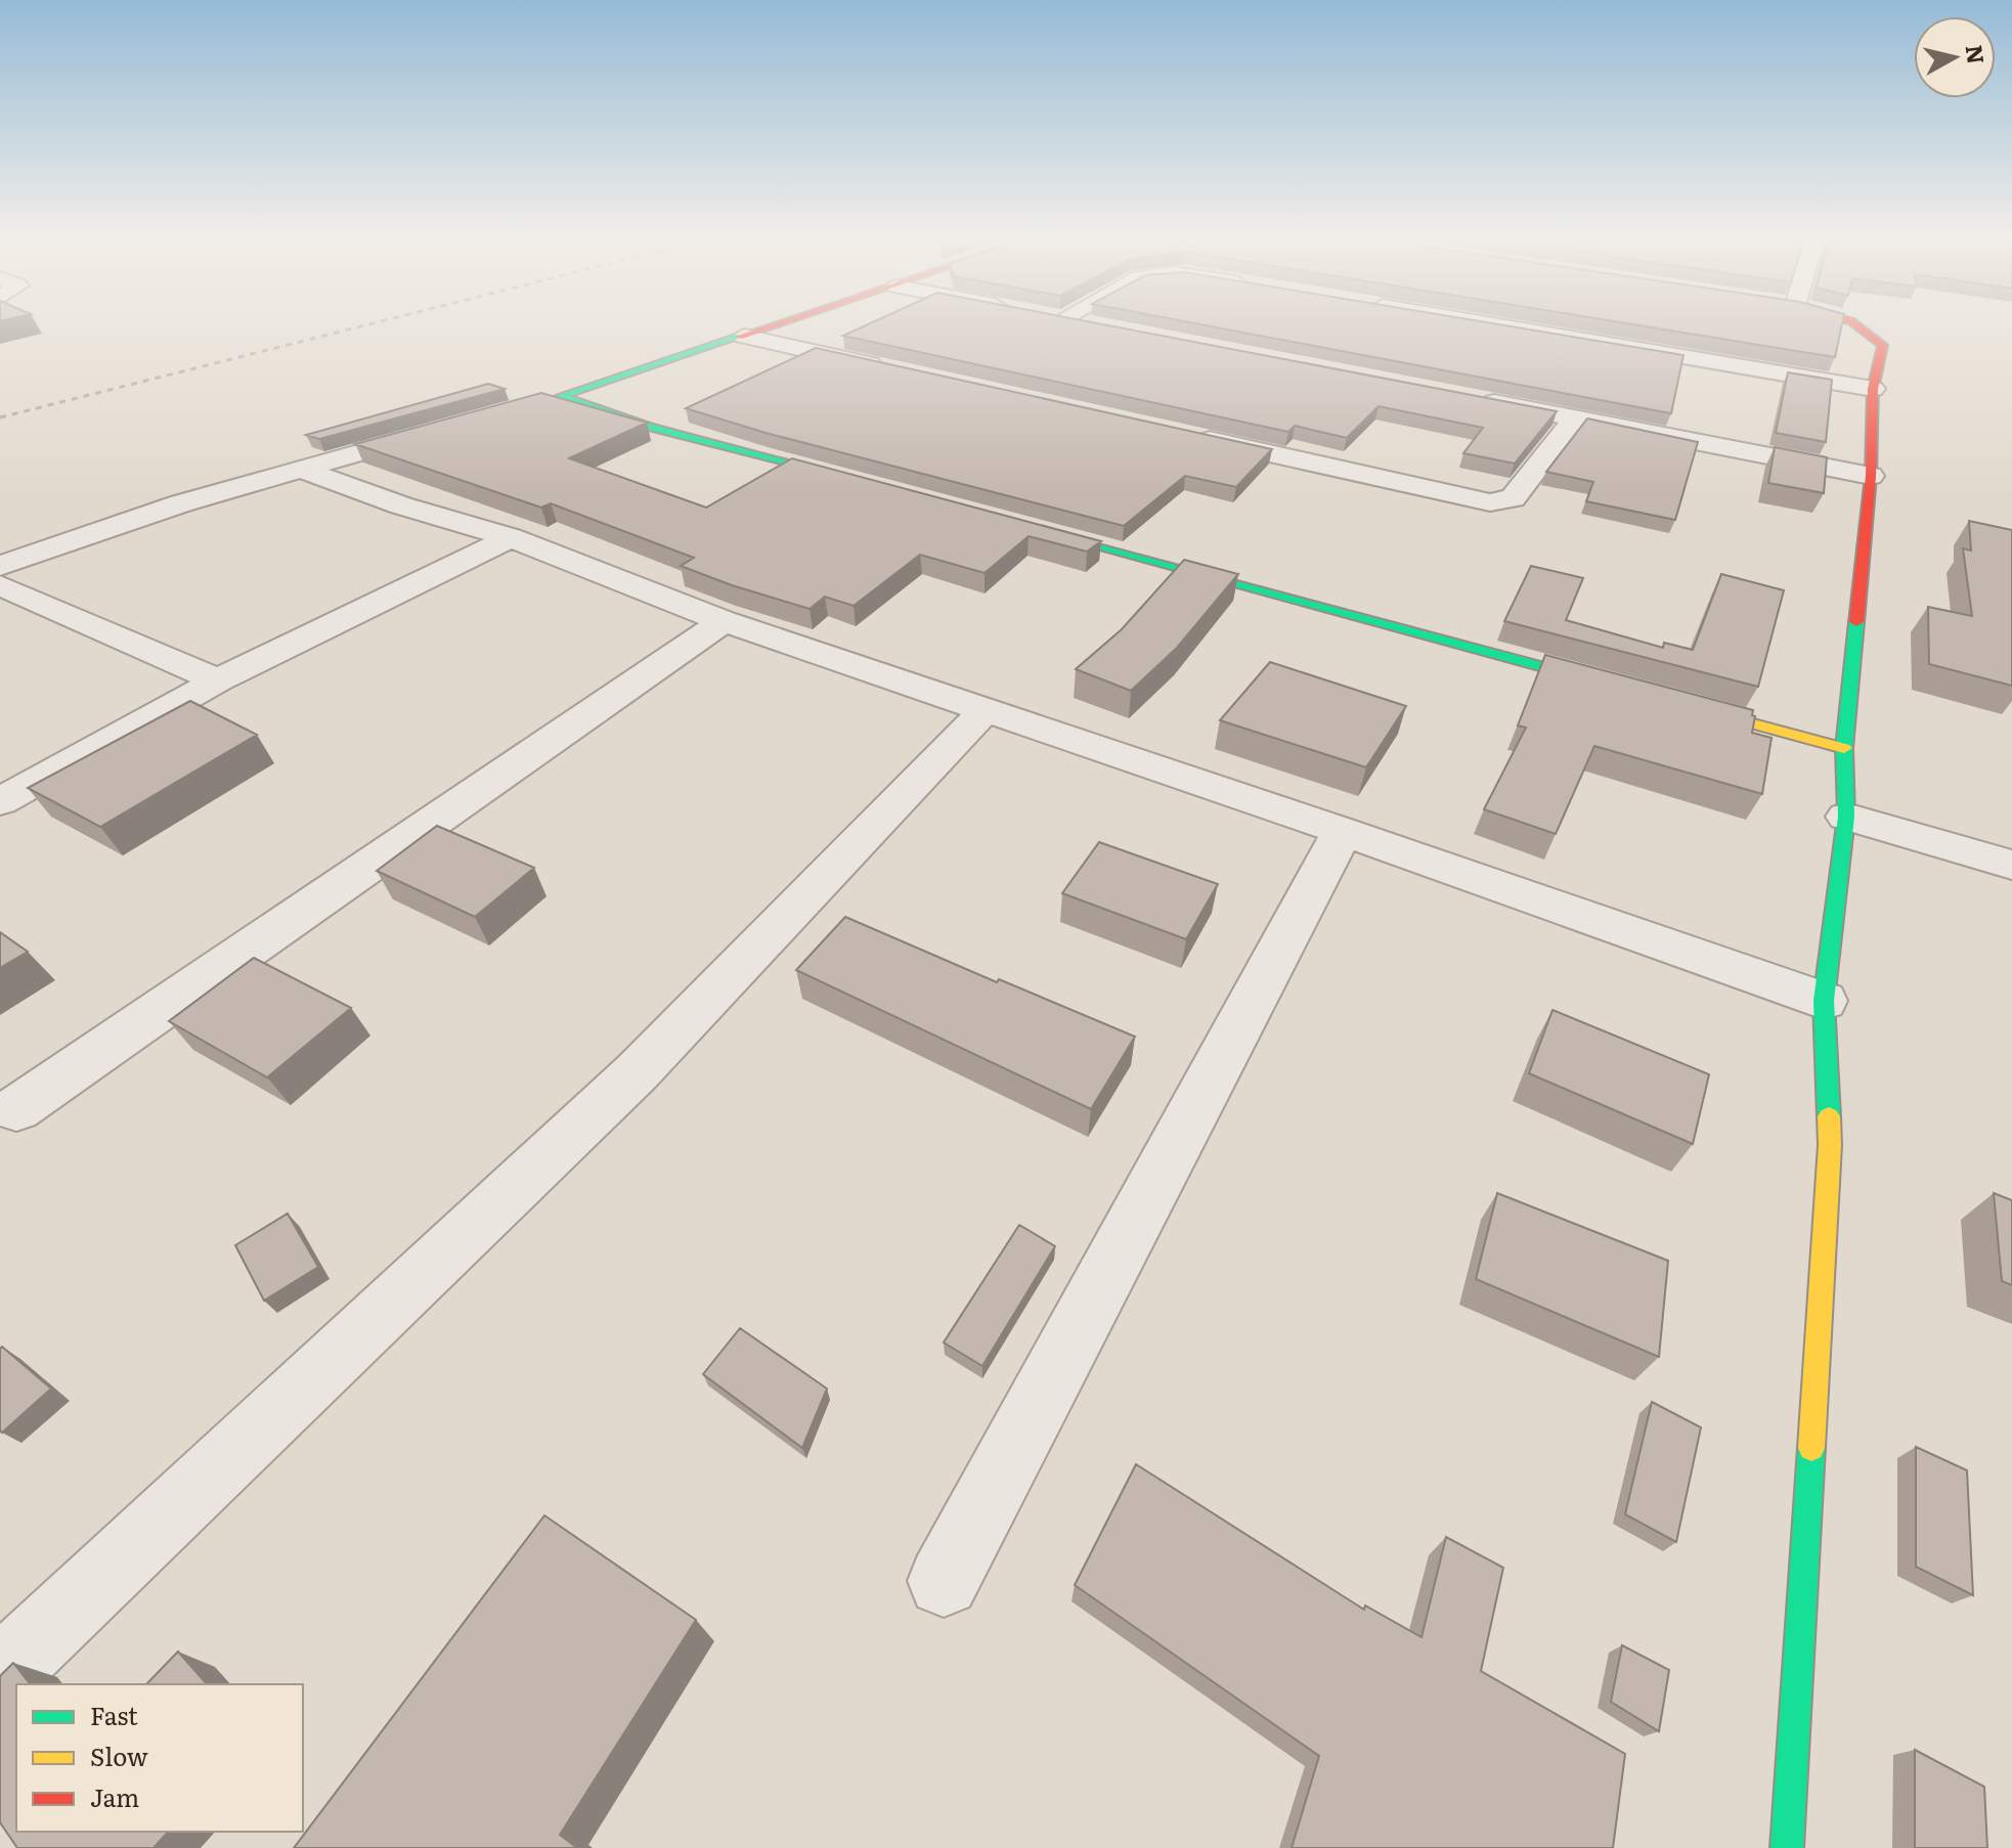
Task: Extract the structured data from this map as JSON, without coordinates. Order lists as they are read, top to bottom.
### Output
{
  "legend": ["Fast", "Slow", "Jam"],
  "north": "right"
}
